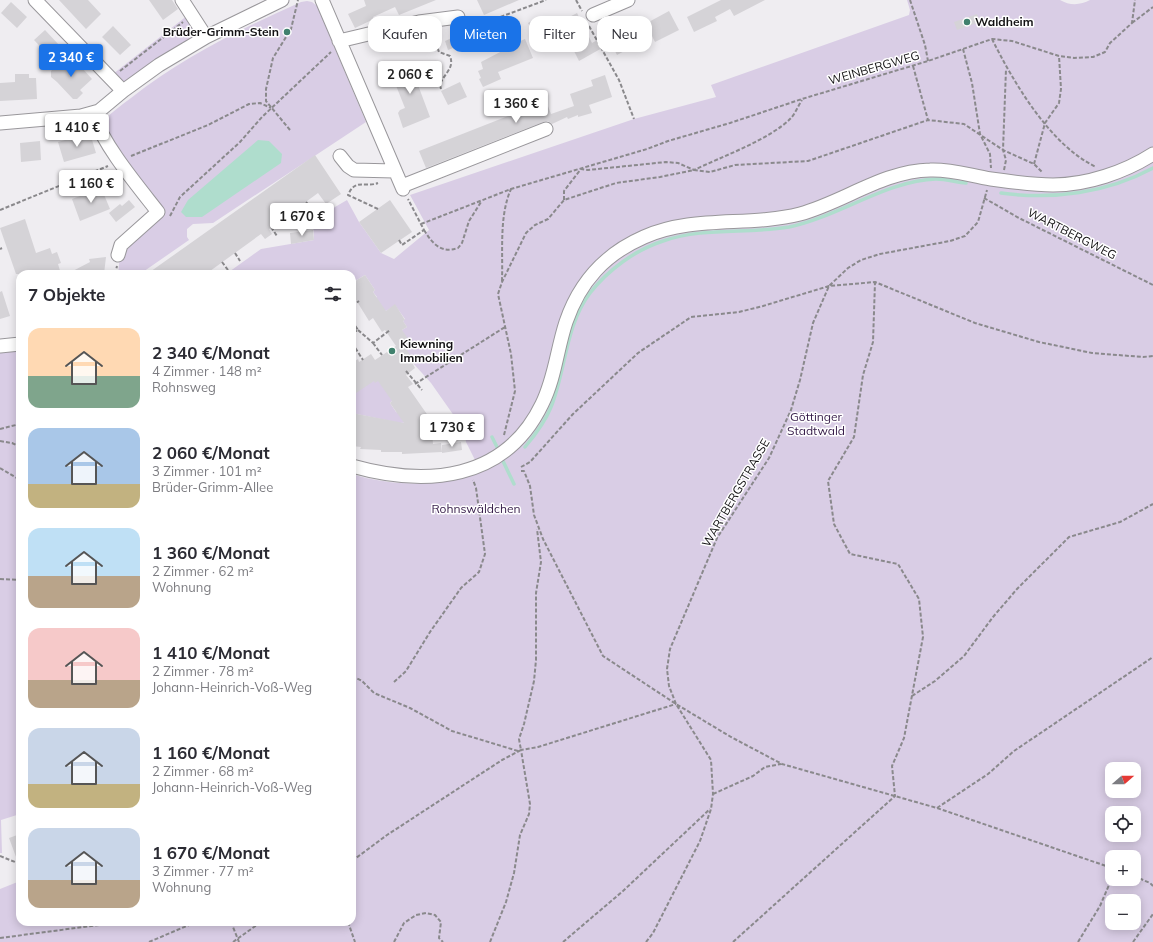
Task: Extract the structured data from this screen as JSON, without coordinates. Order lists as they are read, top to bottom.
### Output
{
  "streets": {
    "path": ["WEINBERGWEG", "WARTBERGWEG", "WARTBERGSTRASSE"]
  },
  "crossings": [
    ["WARTBERGWEG", "WARTBERGSTRASSE"]
  ],
  "parks": ["Göttinger Stadtwald", "Rohnswäldchen"],
  "places": ["Waldheim", "Brüder-Grimm-Stein", "Kiewning Immobilien"],
  "north": "right",
  "page": {
    "chip": [
      "Kaufen",
      "Mieten",
      "Filter",
      "Neu"
    ],
    "price": [
      "2 340 €",
      "2 060 €",
      "1 360 €",
      "1 410 €",
      "1 160 €",
      "1 670 €",
      "1 730 €"
    ],
    "heading": "7 Objekte",
    "list": [
      {
        "name": "2 340 €/Monat",
        "note": "4 Zimmer · 148 m² · Rohnsweg"
      },
      {
        "name": "2 060 €/Monat",
        "note": "3 Zimmer · 101 m² · Brüder-Grimm-Allee"
      },
      {
        "name": "1 360 €/Monat",
        "note": "2 Zimmer · 62 m² · Wohnung"
      },
      {
        "name": "1 410 €/Monat",
        "note": "2 Zimmer · 78 m² · Johann-Heinrich-Voß-Weg"
      },
      {
        "name": "1 160 €/Monat",
        "note": "2 Zimmer · 68 m² · Johann-Heinrich-Voß-Weg"
      },
      {
        "name": "1 670 €/Monat",
        "note": "3 Zimmer · 77 m² · Wohnung"
      }
    ],
    "map_buttons": ["+", "−"]
  }
}
